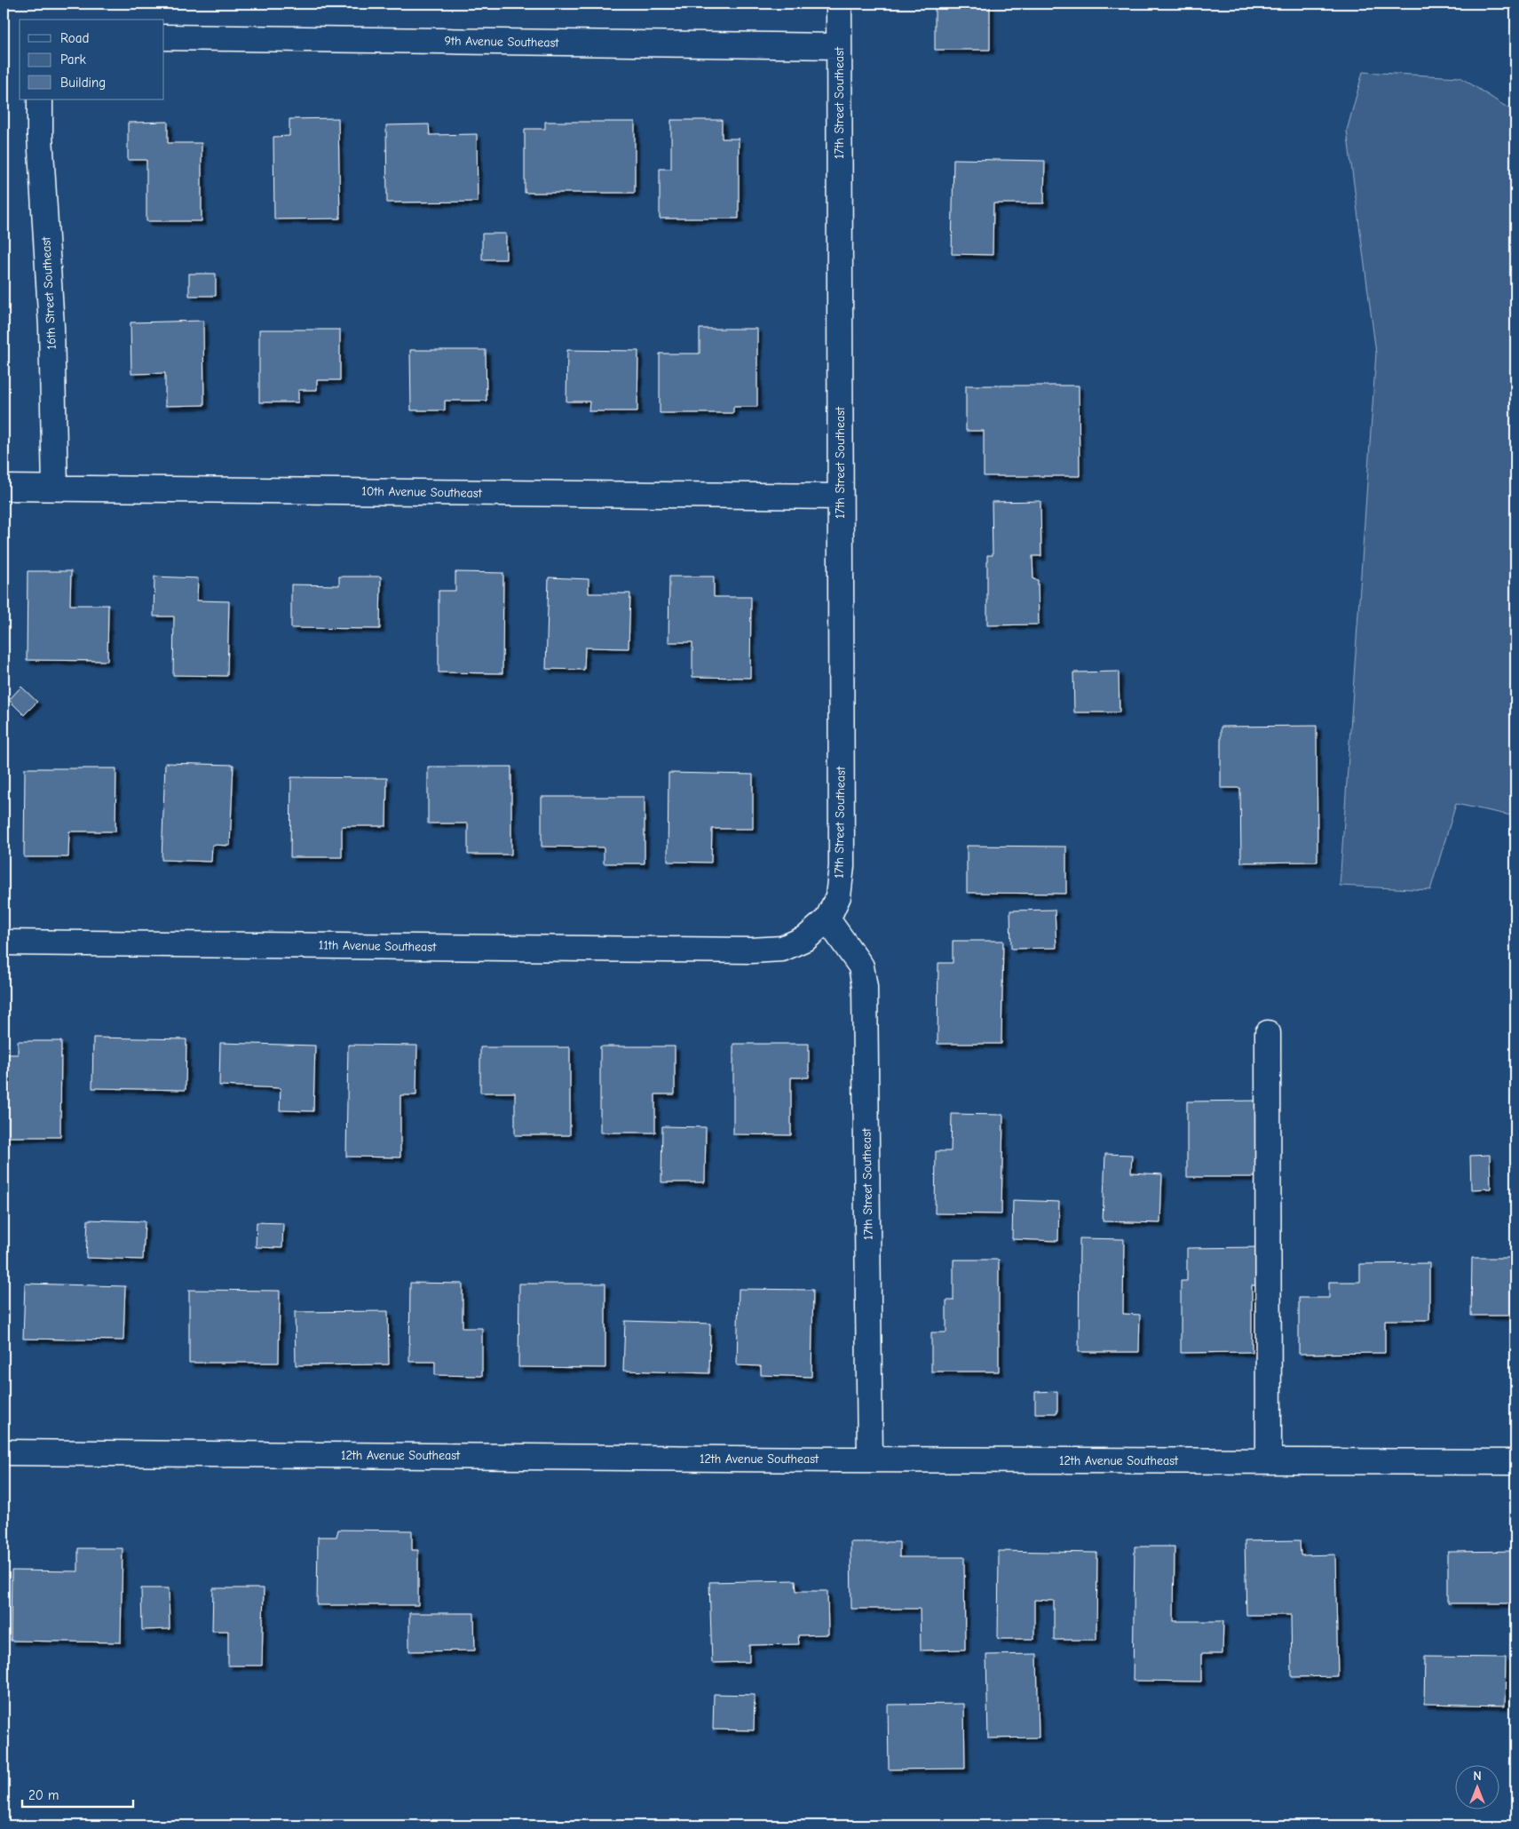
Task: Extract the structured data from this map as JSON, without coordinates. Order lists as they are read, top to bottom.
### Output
{
  "streets": {
    "street": [
      "9th Avenue Southeast",
      "17th Street Southeast",
      "16th Street Southeast",
      "10th Avenue Southeast",
      "11th Avenue Southeast",
      "12th Avenue Southeast"
    ]
  },
  "crossings": [
    ["9th Avenue Southeast", "17th Street Southeast"],
    ["17th Street Southeast", "10th Avenue Southeast"],
    ["17th Street Southeast", "11th Avenue Southeast"],
    ["17th Street Southeast", "12th Avenue Southeast"],
    ["16th Street Southeast", "10th Avenue Southeast"]
  ],
  "legend": ["Road", "Park", "Building"],
  "scale_bar": "20 m",
  "north": "top"
}
